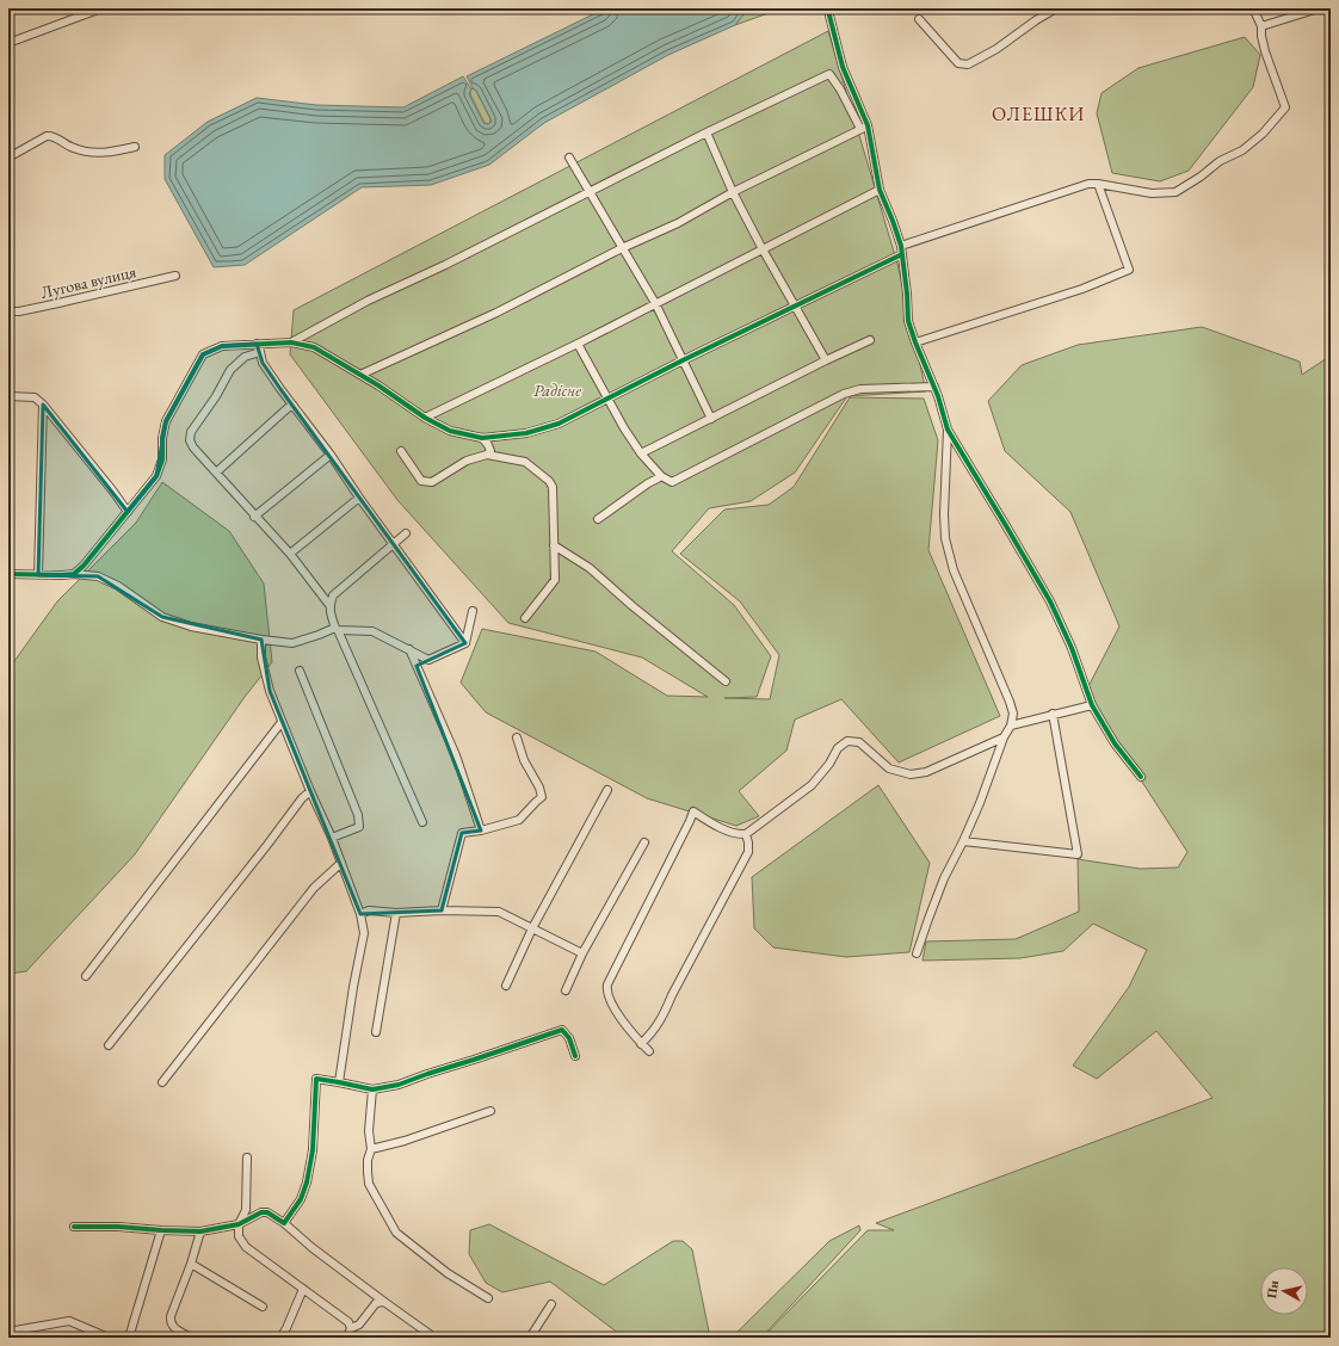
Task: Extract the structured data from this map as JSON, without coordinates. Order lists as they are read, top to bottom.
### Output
{
  "streets": {
    "street": ["Лугова вулиця"]
  },
  "districts": ["ОЛЕШКИ"],
  "parks": ["Радісне"],
  "north": "left"
}
